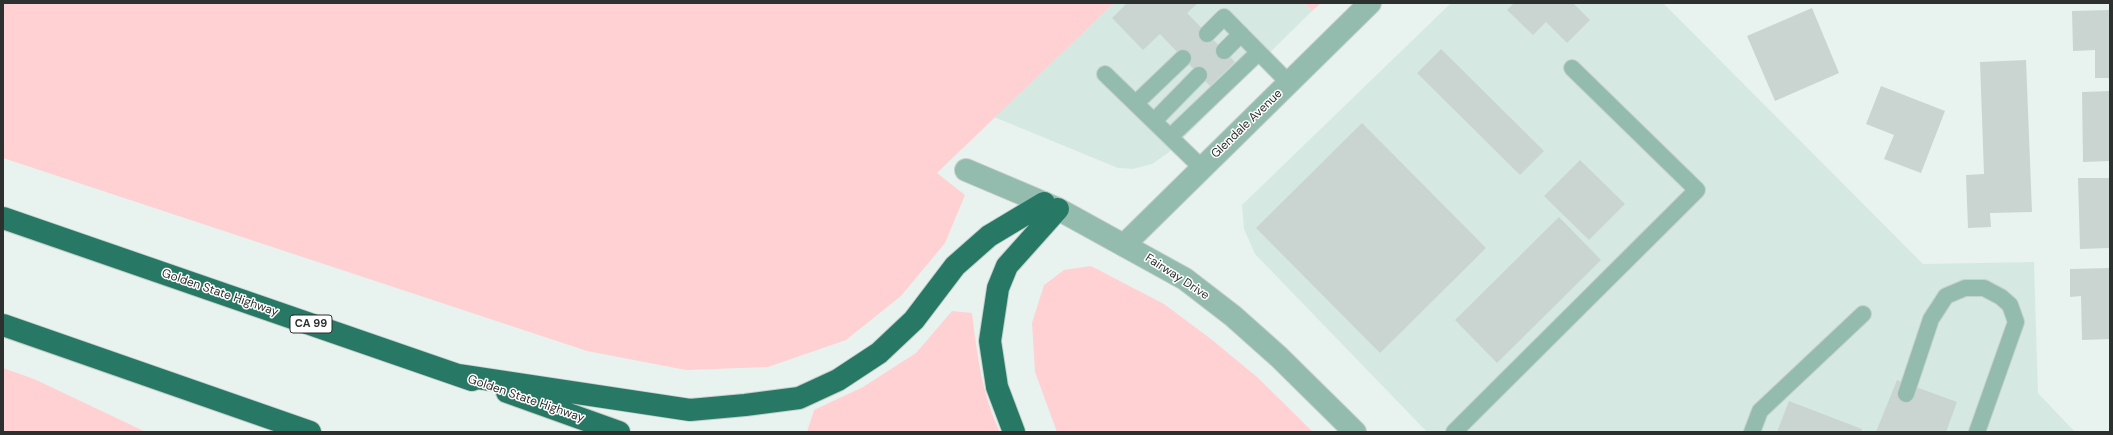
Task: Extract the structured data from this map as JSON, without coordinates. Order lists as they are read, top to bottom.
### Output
{
  "streets": {
    "highway": ["Golden State Highway", "CA 99"],
    "street": ["Glendale Avenue", "Fairway Drive"]
  },
  "crossings": [
    ["Glendale Avenue", "Fairway Drive"]
  ]
}
